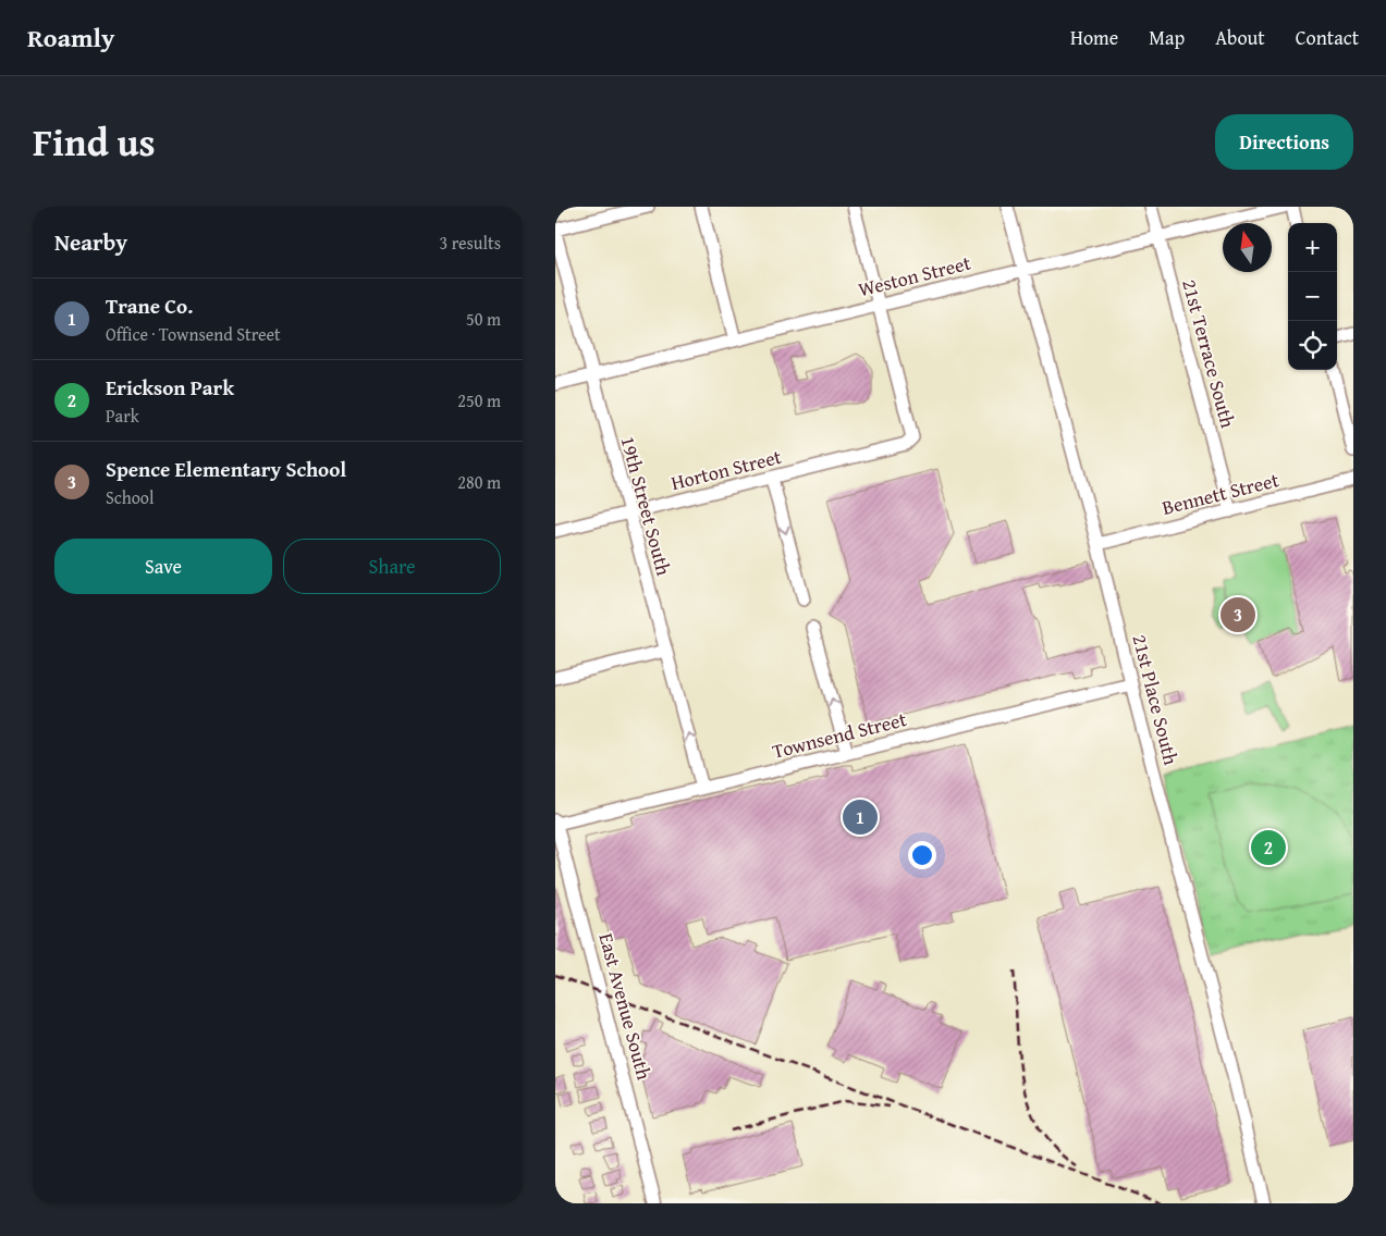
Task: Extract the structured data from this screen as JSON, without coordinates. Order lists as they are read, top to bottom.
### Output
{
  "streets": {
    "street": [
      "Weston Street",
      "21st Terrace South",
      "Horton Street",
      "Bennett Street",
      "19th Street South",
      "21st Place South",
      "Townsend Street",
      "East Avenue South"
    ]
  },
  "crossings": [
    ["Weston Street", "21st Terrace South"],
    ["Weston Street", "Horton Street"],
    ["Weston Street", "19th Street South"],
    ["Weston Street", "21st Place South"],
    ["21st Terrace South", "Bennett Street"],
    ["Horton Street", "19th Street South"],
    ["Bennett Street", "21st Place South"],
    ["19th Street South", "Townsend Street"],
    ["21st Place South", "Townsend Street"],
    ["Townsend Street", "East Avenue South"]
  ],
  "north": "top",
  "page": {
    "header": "Roamly",
    "nav": [
      "Home",
      "Map",
      "About",
      "Contact"
    ],
    "title": "Find us",
    "buttons": [
      "Directions",
      ["Save", "Share"]
    ],
    "heading": ["Nearby", "3 results"],
    "map_buttons": ["+", "−"],
    "list": [
      {
        "mark": "1",
        "name": "Trane Co.",
        "note": "Office · Townsend Street",
        "value": "50 m"
      },
      {
        "mark": "2",
        "name": "Erickson Park",
        "note": "Park",
        "value": "250 m"
      },
      {
        "mark": "3",
        "name": "Spence Elementary School",
        "note": "School",
        "value": "280 m"
      }
    ],
    "pins": ["3", "1", "2"]
  }
}
